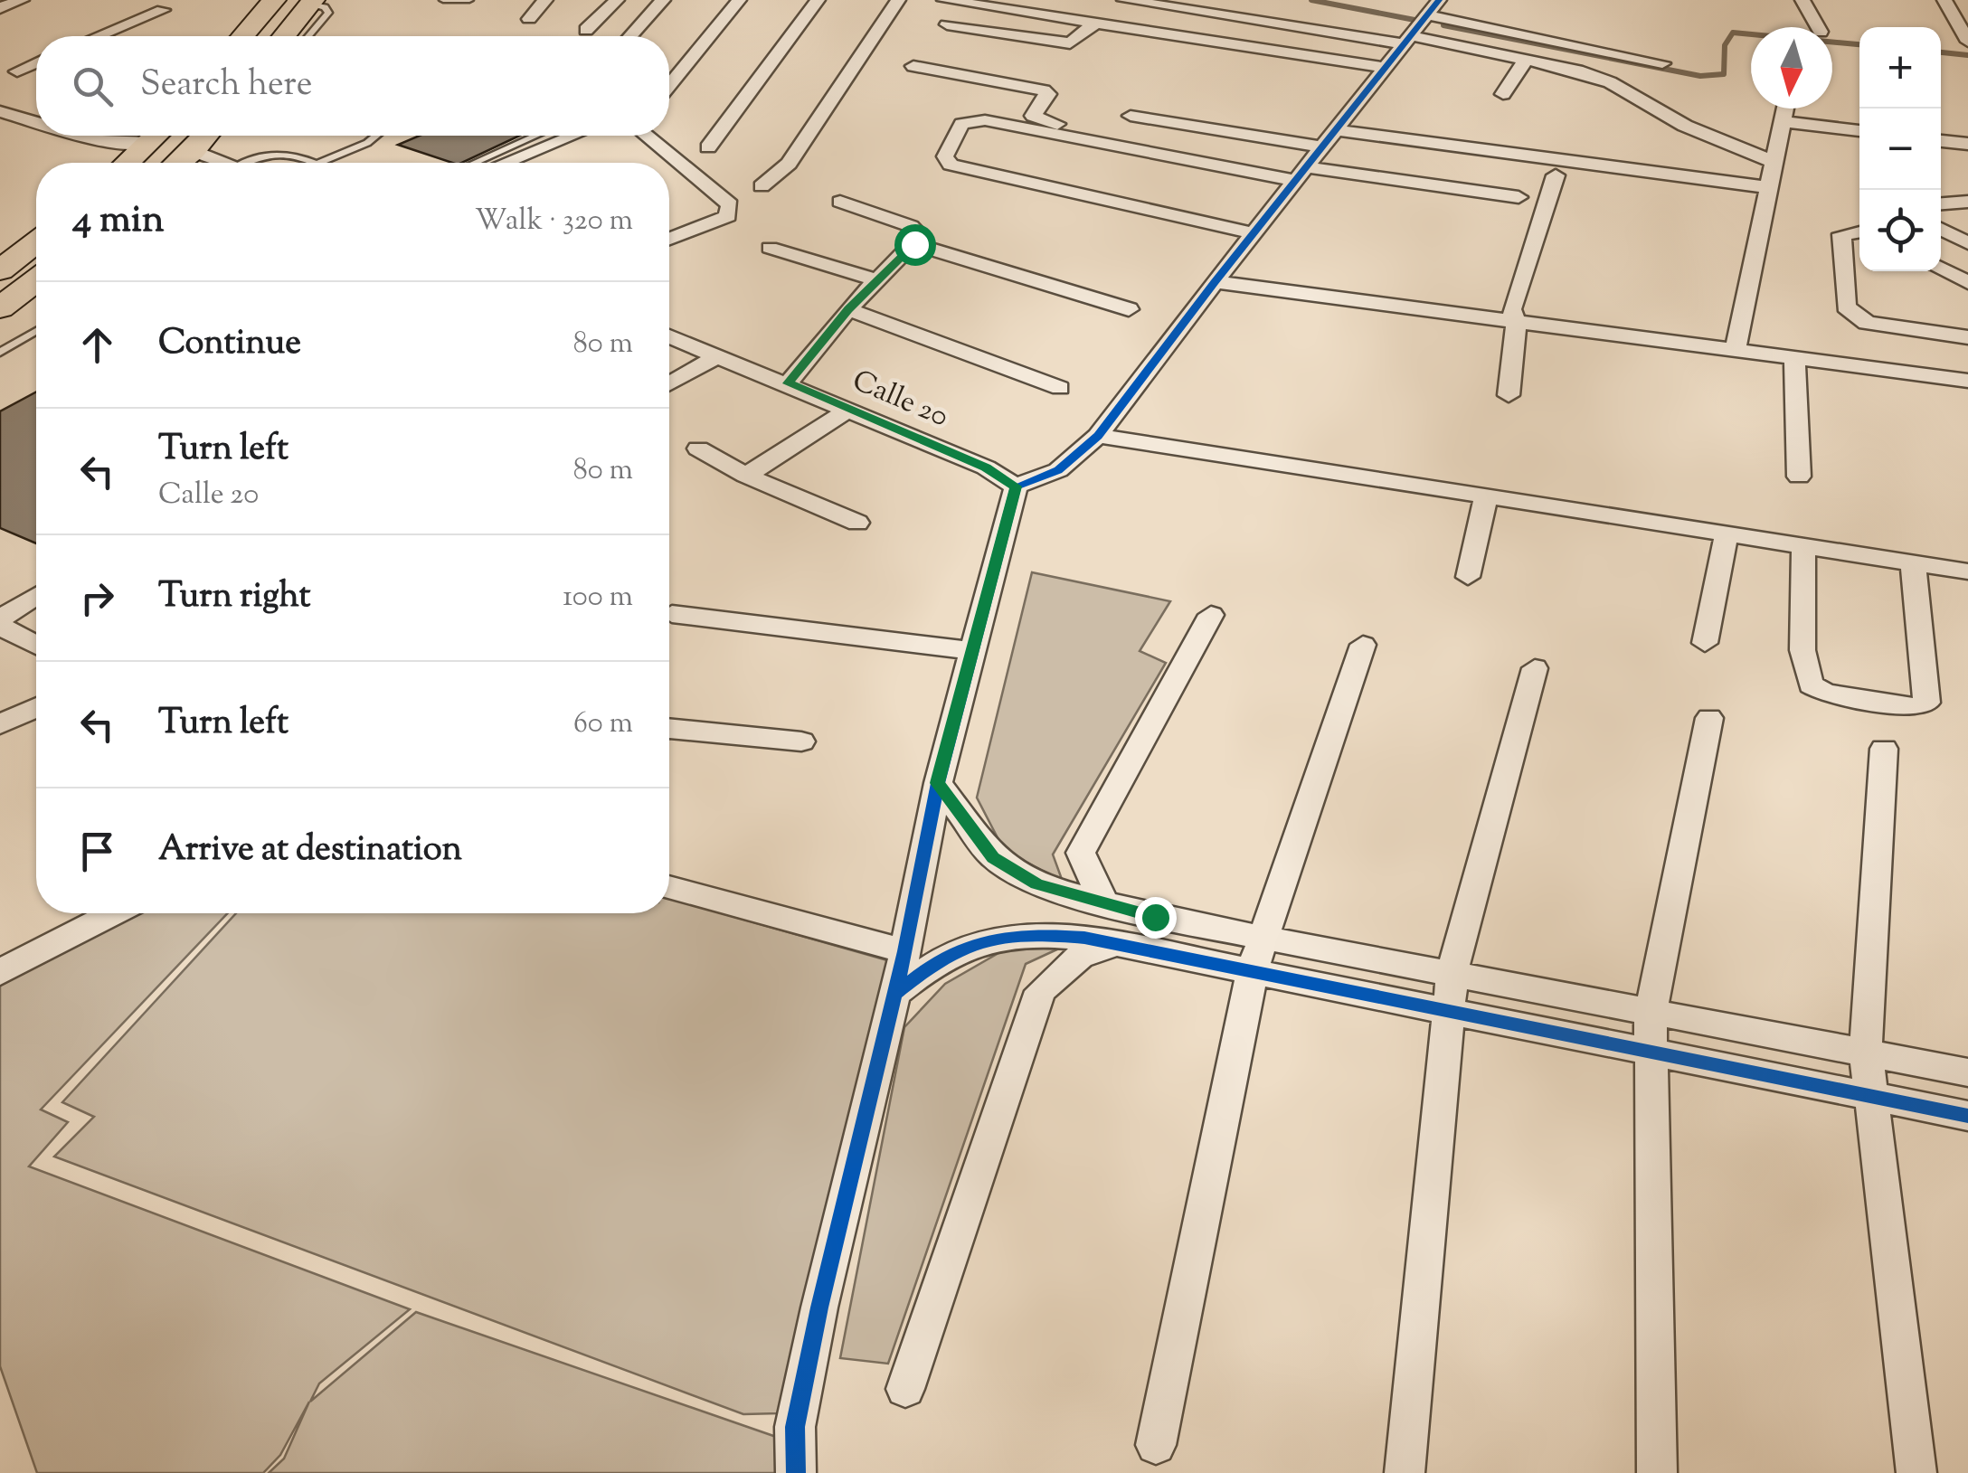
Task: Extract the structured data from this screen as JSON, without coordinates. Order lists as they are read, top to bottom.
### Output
{
  "streets": {
    "street": ["Calle 20"]
  },
  "north": "bottom",
  "page": {
    "map_buttons": ["+", "−"],
    "search": "Search here",
    "heading": ["4 min", "Walk · 320 m"],
    "list": [
      ["Continue", "80 m"],
      ["Turn left", "Calle 20", "80 m"],
      ["Turn right", "100 m"],
      ["Turn left", "60 m"],
      "Arrive at destination"
    ]
  }
}
